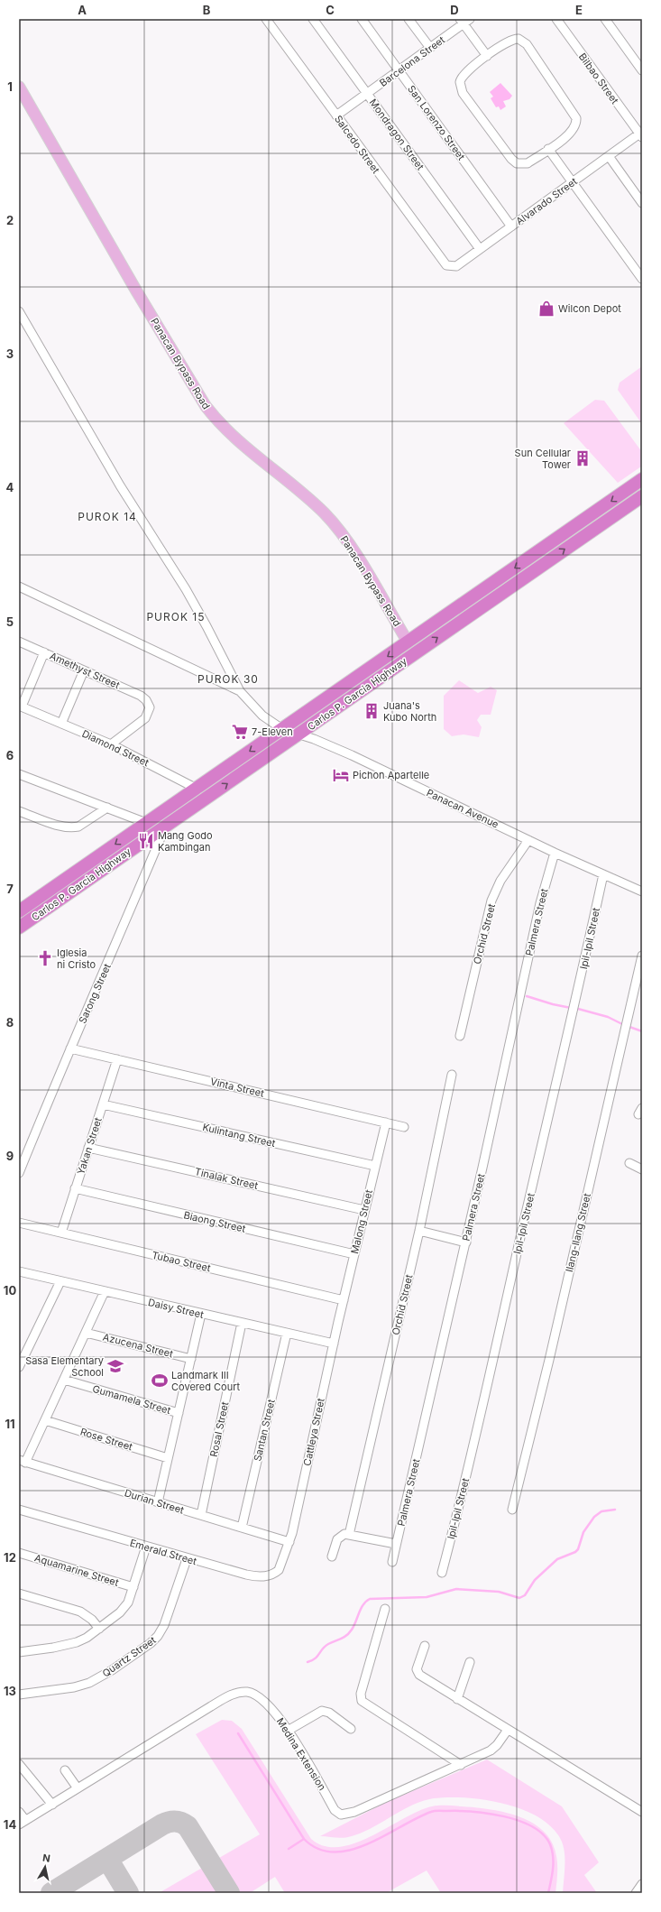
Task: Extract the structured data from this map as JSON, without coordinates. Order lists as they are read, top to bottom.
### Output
{
  "streets": {
    "highway": ["Carlos P. Garcia Highway"],
    "main road": ["Panacan Bypass Road"],
    "street": [
      "Barcelona Street",
      "Bilbao Street",
      "San Lorenzo Street",
      "Mondragon Street",
      "Salcedo Street",
      "Alvarado Street",
      "Amethyst Street",
      "Diamond Street",
      "Panacan Avenue",
      "Palmera Street",
      "Orchid Street",
      "Ipil-Ipil Street",
      "Sarong Street",
      "Vinta Street",
      "Kulintang Street",
      "Yakan Street",
      "Tinalak Street",
      "Biaong Street",
      "Malong Street",
      "Ilang-Ilang Street",
      "Tubao Street",
      "Daisy Street",
      "Azucena Street",
      "Gumamela Street",
      "Rosal Street",
      "Santan Street",
      "Cattleya Street",
      "Rose Street",
      "Durian Street",
      "Emerald Street",
      "Aquamarine Street",
      "Quartz Street",
      "Medina Extension"
    ]
  },
  "crossings": [
    ["Barcelona Street", "San Lorenzo Street"],
    ["Barcelona Street", "Mondragon Street"],
    ["Barcelona Street", "Salcedo Street"],
    ["Bilbao Street", "Alvarado Street"],
    ["San Lorenzo Street", "Alvarado Street"],
    ["Mondragon Street", "Alvarado Street"],
    ["Salcedo Street", "Alvarado Street"],
    ["Panacan Bypass Road", "Carlos P. Garcia Highway"],
    ["Amethyst Street", "Diamond Street"],
    ["Carlos P. Garcia Highway", "Diamond Street"],
    ["Carlos P. Garcia Highway", "Panacan Avenue"],
    ["Carlos P. Garcia Highway", "Sarong Street"],
    ["Panacan Avenue", "Palmera Street"],
    ["Panacan Avenue", "Orchid Street"],
    ["Panacan Avenue", "Ipil-Ipil Street"],
    ["Sarong Street", "Vinta Street"],
    ["Vinta Street", "Yakan Street"],
    ["Vinta Street", "Malong Street"],
    ["Kulintang Street", "Yakan Street"],
    ["Kulintang Street", "Malong Street"],
    ["Yakan Street", "Tinalak Street"],
    ["Yakan Street", "Biaong Street"],
    ["Yakan Street", "Tubao Street"],
    ["Tinalak Street", "Malong Street"],
    ["Biaong Street", "Malong Street"],
    ["Malong Street", "Tubao Street"],
    ["Malong Street", "Cattleya Street"],
    ["Daisy Street", "Rosal Street"],
    ["Daisy Street", "Santan Street"],
    ["Daisy Street", "Cattleya Street"],
    ["Rosal Street", "Durian Street"],
    ["Santan Street", "Durian Street"],
    ["Cattleya Street", "Durian Street"],
    ["Cattleya Street", "Emerald Street"],
    ["Durian Street", "Emerald Street"],
    ["Emerald Street", "Quartz Street"]
  ],
  "districts": ["PUROK 14", "PUROK 15", "PUROK 30"],
  "places": {
    "shop": ["Wilcon Depot"],
    "building": ["Sun Cellular Tower", "Juana's Kubo North"],
    "supermarket": ["7-Eleven"],
    "hotel": ["Pichon Apartelle"],
    "restaurant": ["Mang Godo Kambingan"],
    "church": ["Iglesia ni Cristo"],
    "school or university": ["Sasa Elementary School"],
    "sports": ["Landmark III Covered Court"]
  },
  "north": "top",
  "grid": {
    "columns": [
      "A",
      "B",
      "C",
      "D",
      "E"
    ],
    "rows": [
      "1",
      "2",
      "3",
      "4",
      "5",
      "6",
      "7",
      "8",
      "9",
      "10",
      "11",
      "12",
      "13",
      "14"
    ]
  }
}
